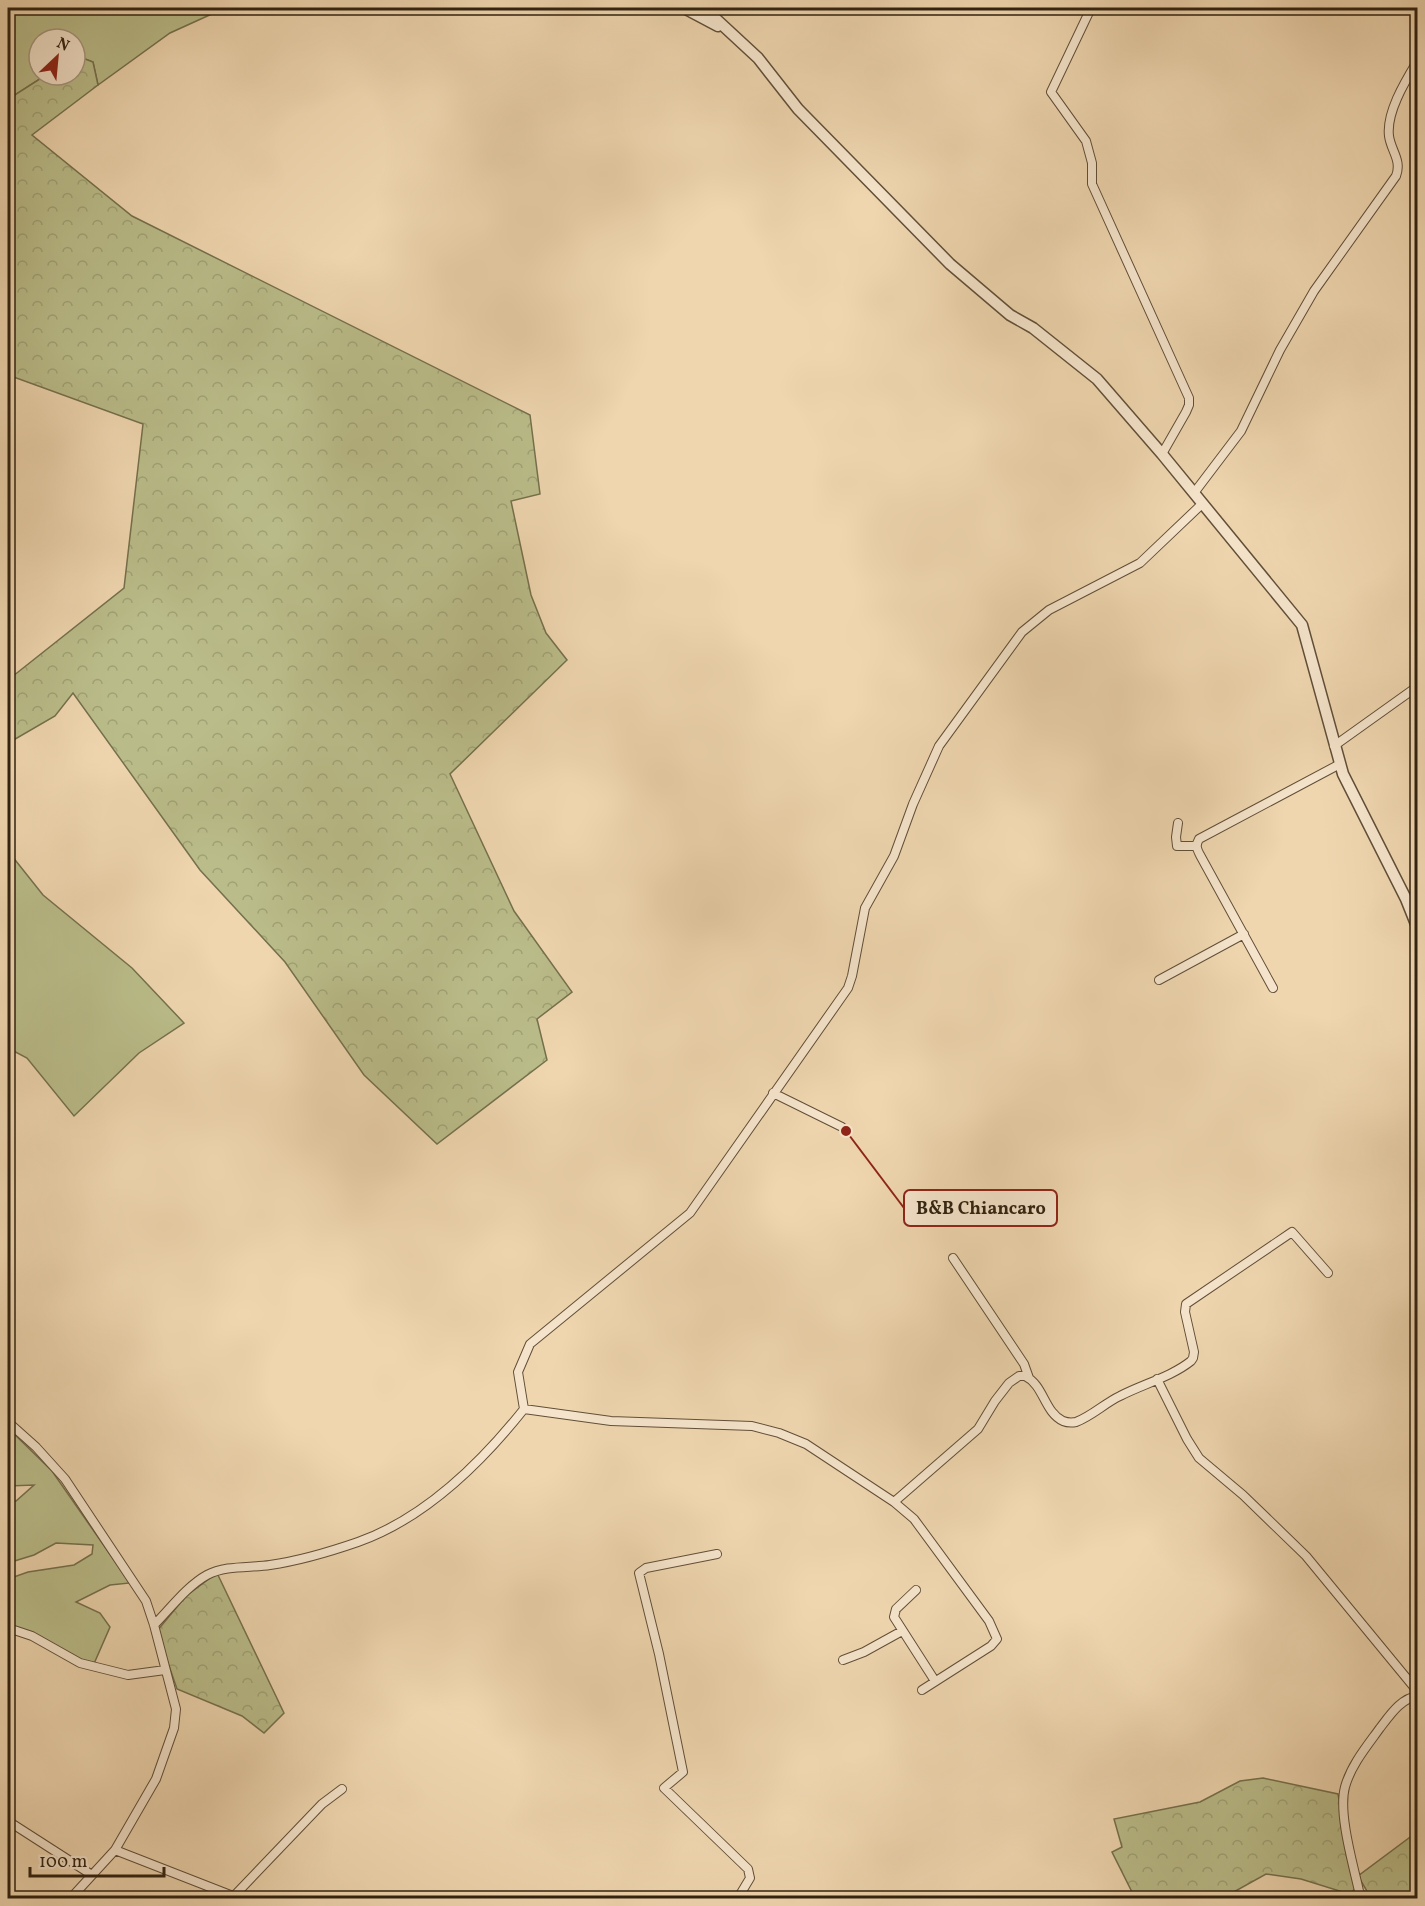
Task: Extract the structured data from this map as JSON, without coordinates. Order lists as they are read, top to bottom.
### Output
{
  "places": ["B&B Chiancaro"],
  "scale_bar": "100 m",
  "north": "top right"
}
